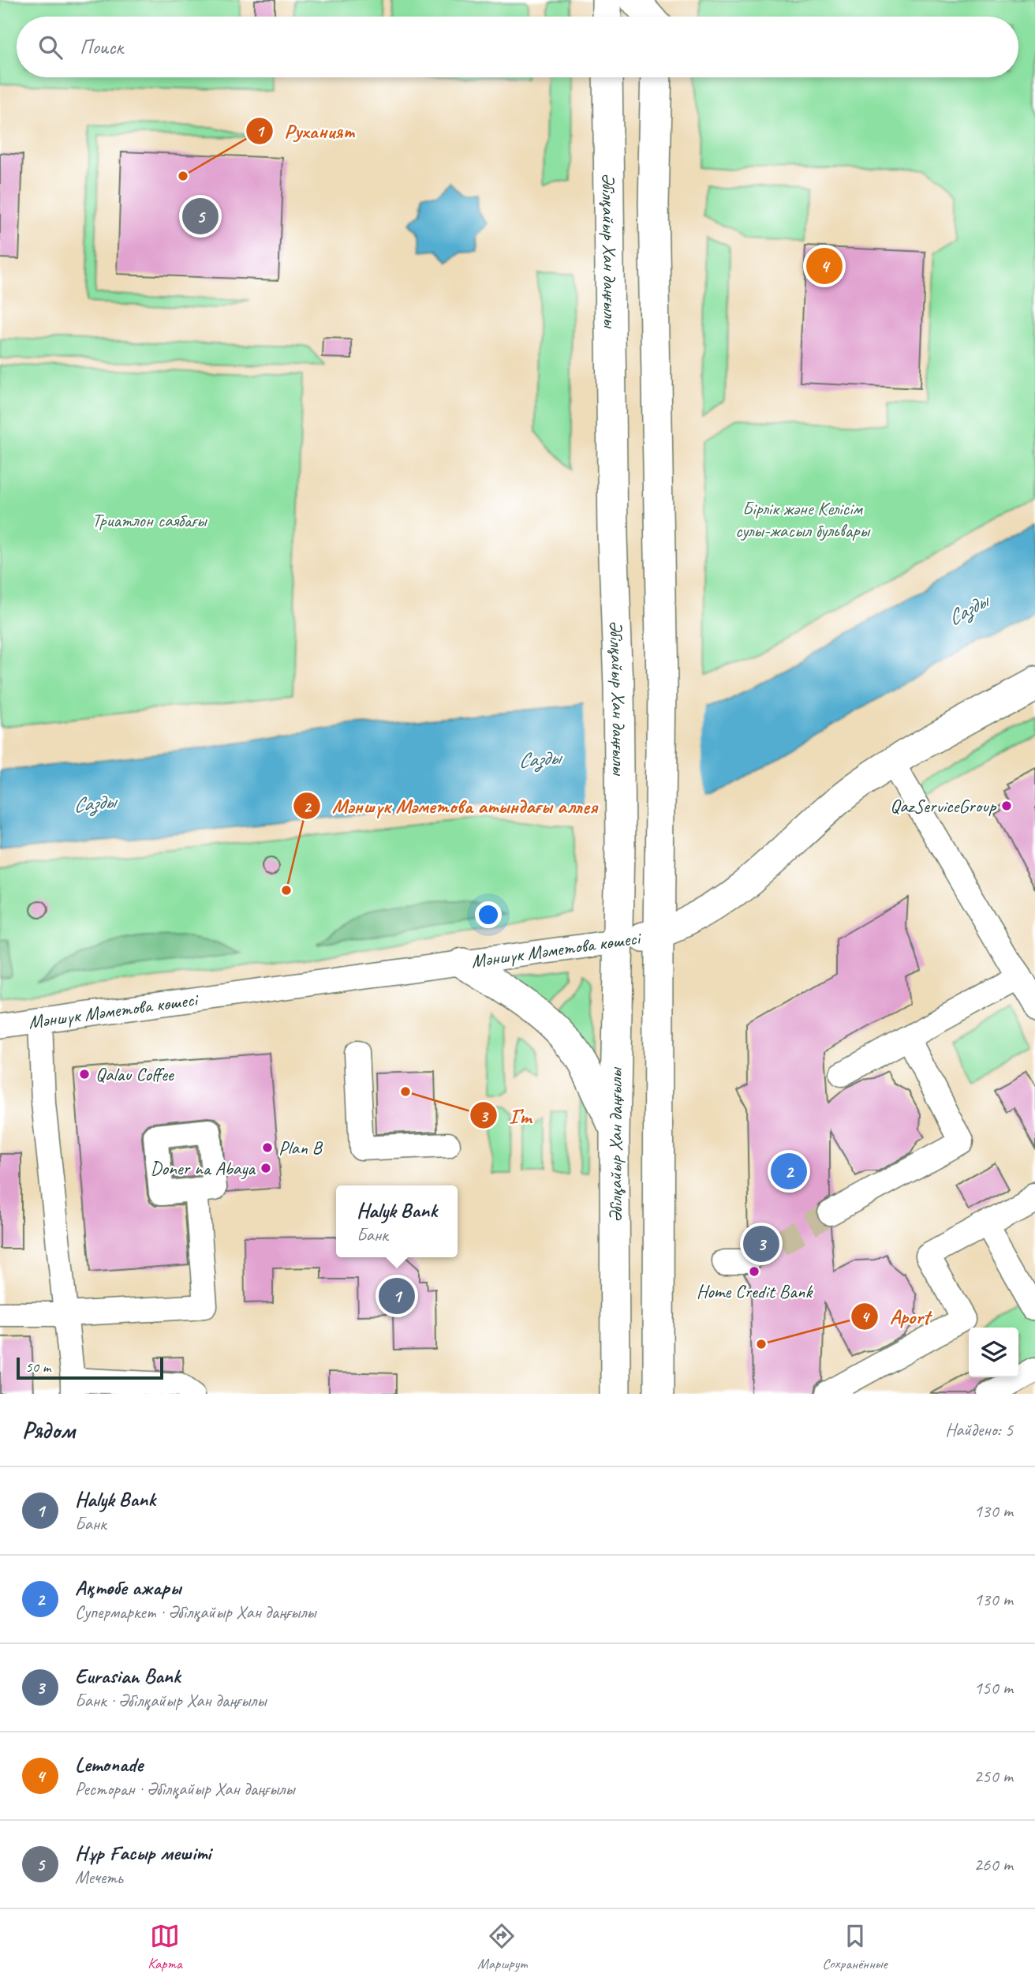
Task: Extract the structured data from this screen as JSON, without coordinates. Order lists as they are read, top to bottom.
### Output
{
  "streets": {
    "main road": ["Әбілқайыр Хан даңғылы", "Мәншүк Мәметова көшесі"]
  },
  "crossings": [
    ["Әбілқайыр Хан даңғылы", "Мәншүк Мәметова көшесі"]
  ],
  "water": ["Сазды"],
  "parks": ["Бірлік және Келісім сулы-жасыл бульвары", "Триатлон саябағы"],
  "places": [
    "Руханият",
    "QazServiceGroup",
    "Мәншүк Мәметова атындағы аллея",
    "Qalau Coffee",
    "I’m",
    "Plan B",
    "Doner na Abaya",
    "Home Credit Bank",
    "Aport"
  ],
  "scale_bar": "50 m",
  "page": {
    "search": "Поиск",
    "pins": [
      "5",
      "4",
      "2",
      "3",
      "1"
    ],
    "popup": ["Halyk Bank", "Банк"],
    "scale": "50 m",
    "heading": ["Рядом", "Найдено: 5"],
    "list": [
      {
        "mark": "1",
        "name": "Halyk Bank",
        "note": "Банк",
        "value": "130 m"
      },
      {
        "mark": "2",
        "name": "Ақтөбе ажары",
        "note": "Супермаркет · Әбілқайыр Хан даңғылы",
        "value": "130 m"
      },
      {
        "mark": "3",
        "name": "Eurasian Bank",
        "note": "Банк · Әбілқайыр Хан даңғылы",
        "value": "150 m"
      },
      {
        "mark": "4",
        "name": "Lemonade",
        "note": "Ресторан · Әбілқайыр Хан даңғылы",
        "value": "250 m"
      },
      {
        "mark": "5",
        "name": "Нұр Ғасыр мешіті",
        "note": "Мечеть",
        "value": "260 m"
      }
    ],
    "nav": ["Карта", "Маршрут", "Сохранённые"]
  }
}
